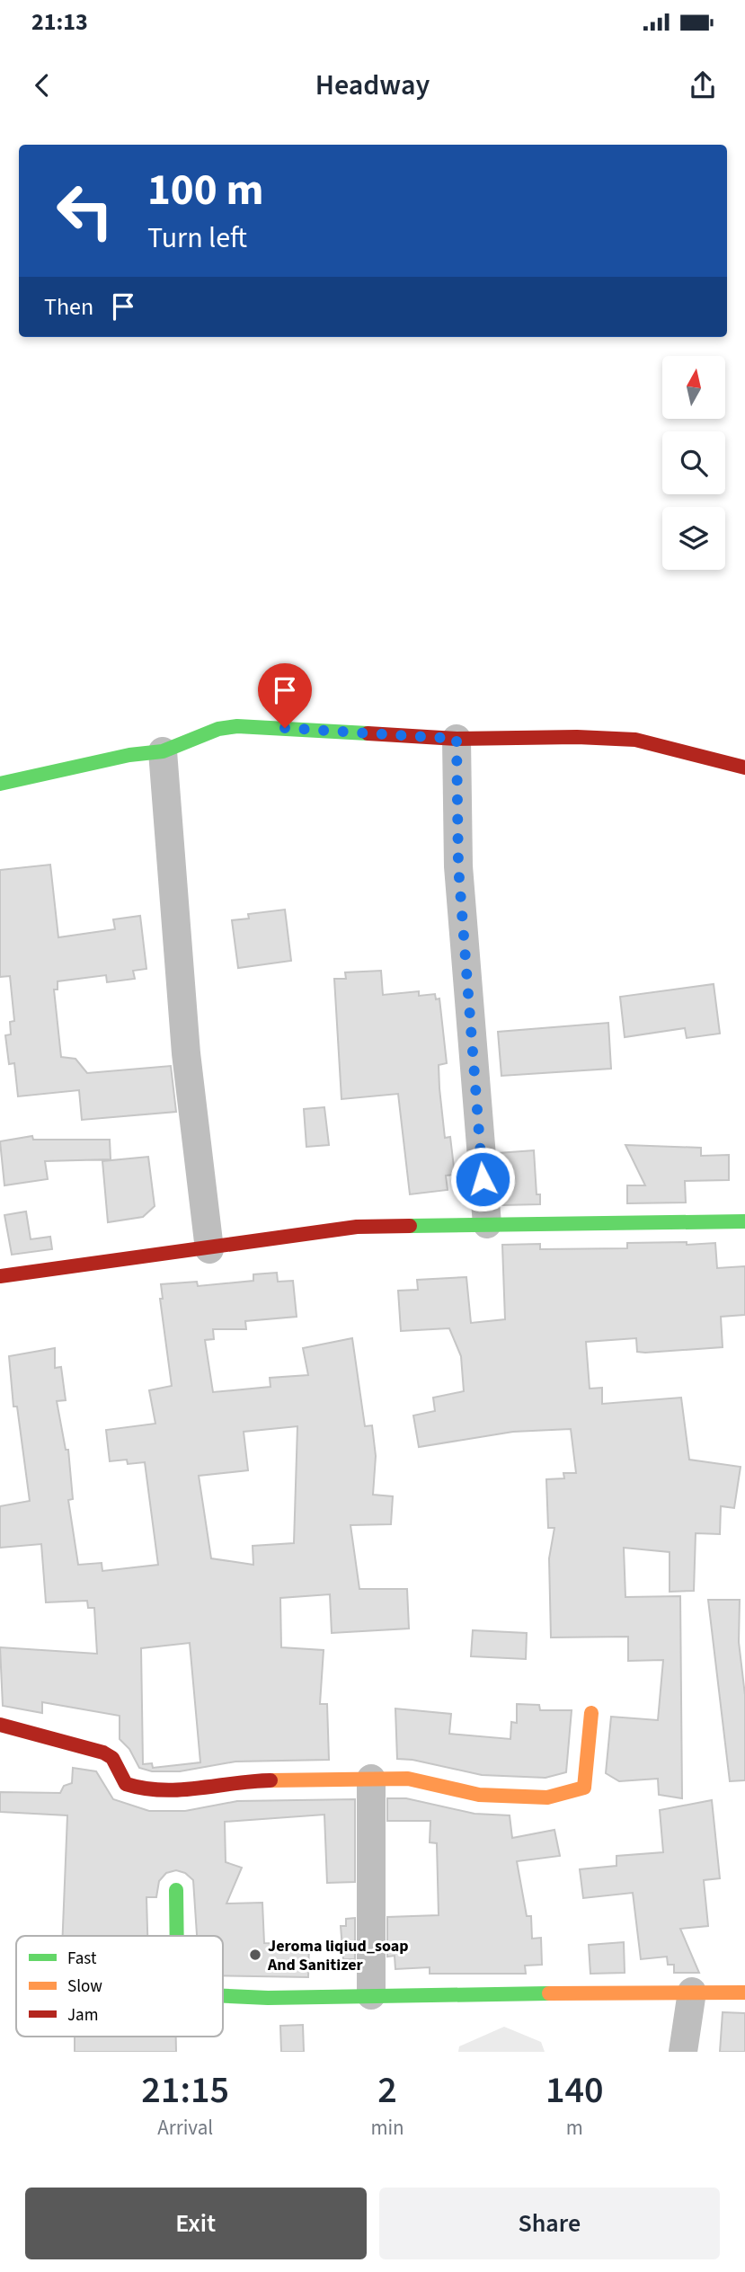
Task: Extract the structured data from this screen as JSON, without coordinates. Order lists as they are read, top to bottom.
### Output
{
  "places": ["Jeroma liqiud_soap And Sanitizer"],
  "legend": ["Fast", "Slow", "Jam"],
  "north": "top",
  "page": {
    "status": "21:13",
    "header": "Headway",
    "turn": ["100 m", "Turn left"],
    "then": "Then",
    "eta": [
      "21:15",
      "Arrival",
      "2",
      "min",
      "140",
      "m"
    ],
    "buttons": ["Exit", "Share"]
  }
}
